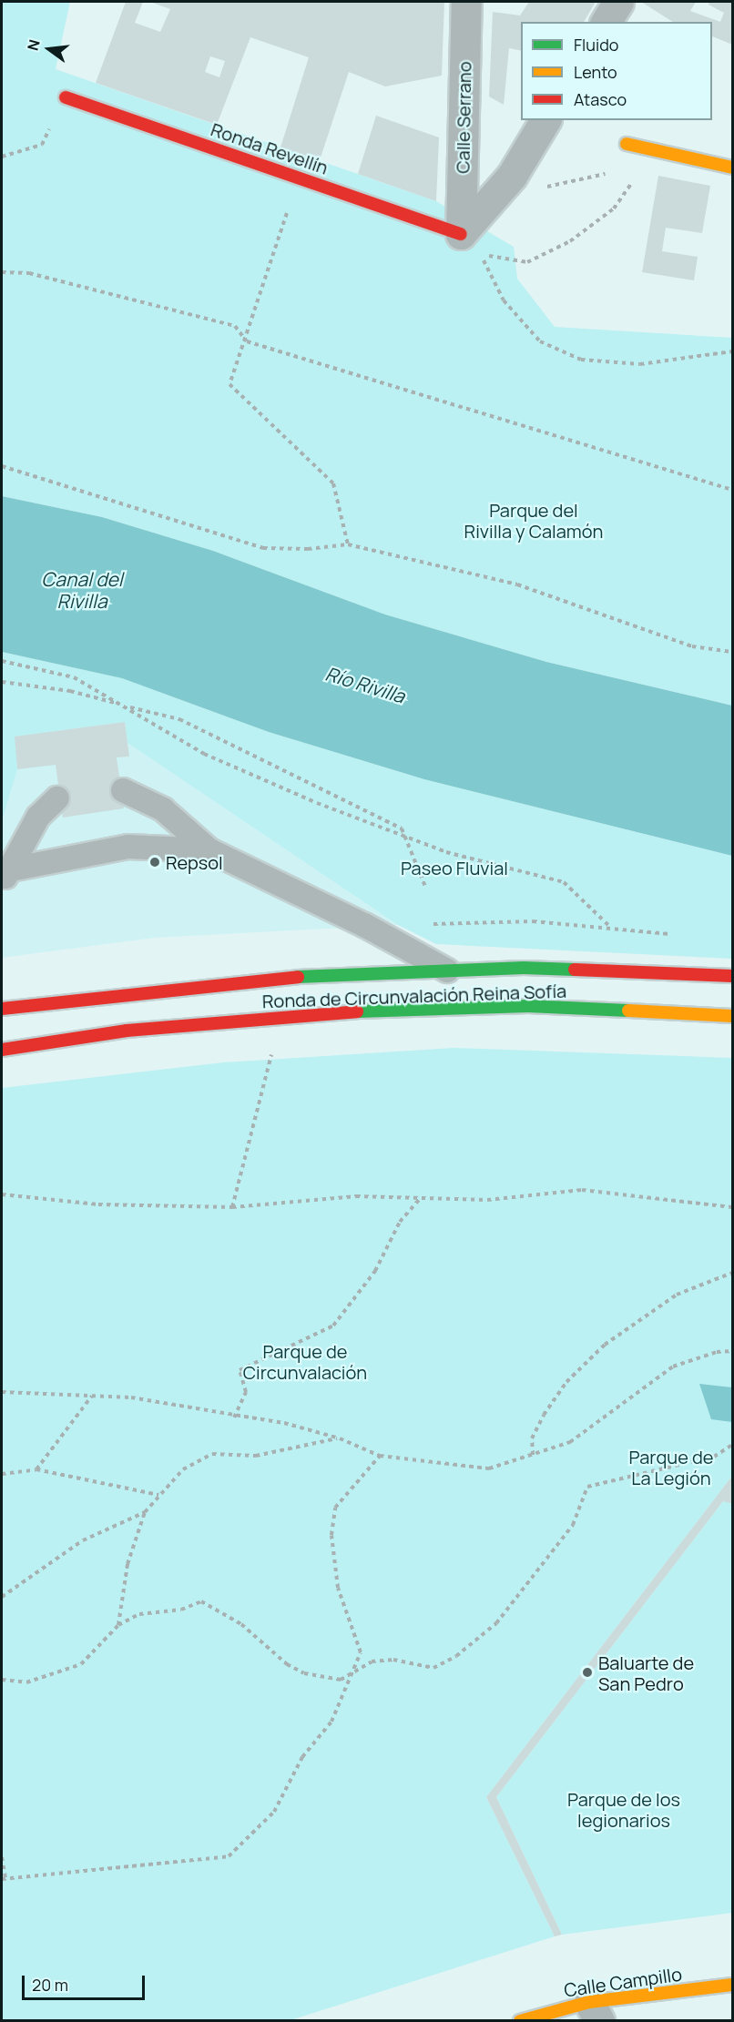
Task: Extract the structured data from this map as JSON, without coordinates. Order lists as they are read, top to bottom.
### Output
{
  "streets": {
    "main road": ["Ronda Revellín", "Ronda de Circunvalación Reina Sofía", "Calle Campillo"],
    "street": ["Calle Serrano"]
  },
  "crossings": [
    ["Calle Serrano", "Ronda Revellín"]
  ],
  "water": ["Canal del Rivilla", "Río Rivilla"],
  "parks": [
    "Parque del Rivilla y Calamón",
    "Paseo Fluvial",
    "Parque de Circunvalación",
    "Parque de La Legión",
    "Parque de los legionarios"
  ],
  "places": ["Repsol", "Baluarte de San Pedro"],
  "legend": ["Fluido", "Lento", "Atasco"],
  "scale_bar": "20 m",
  "north": "left"
}
